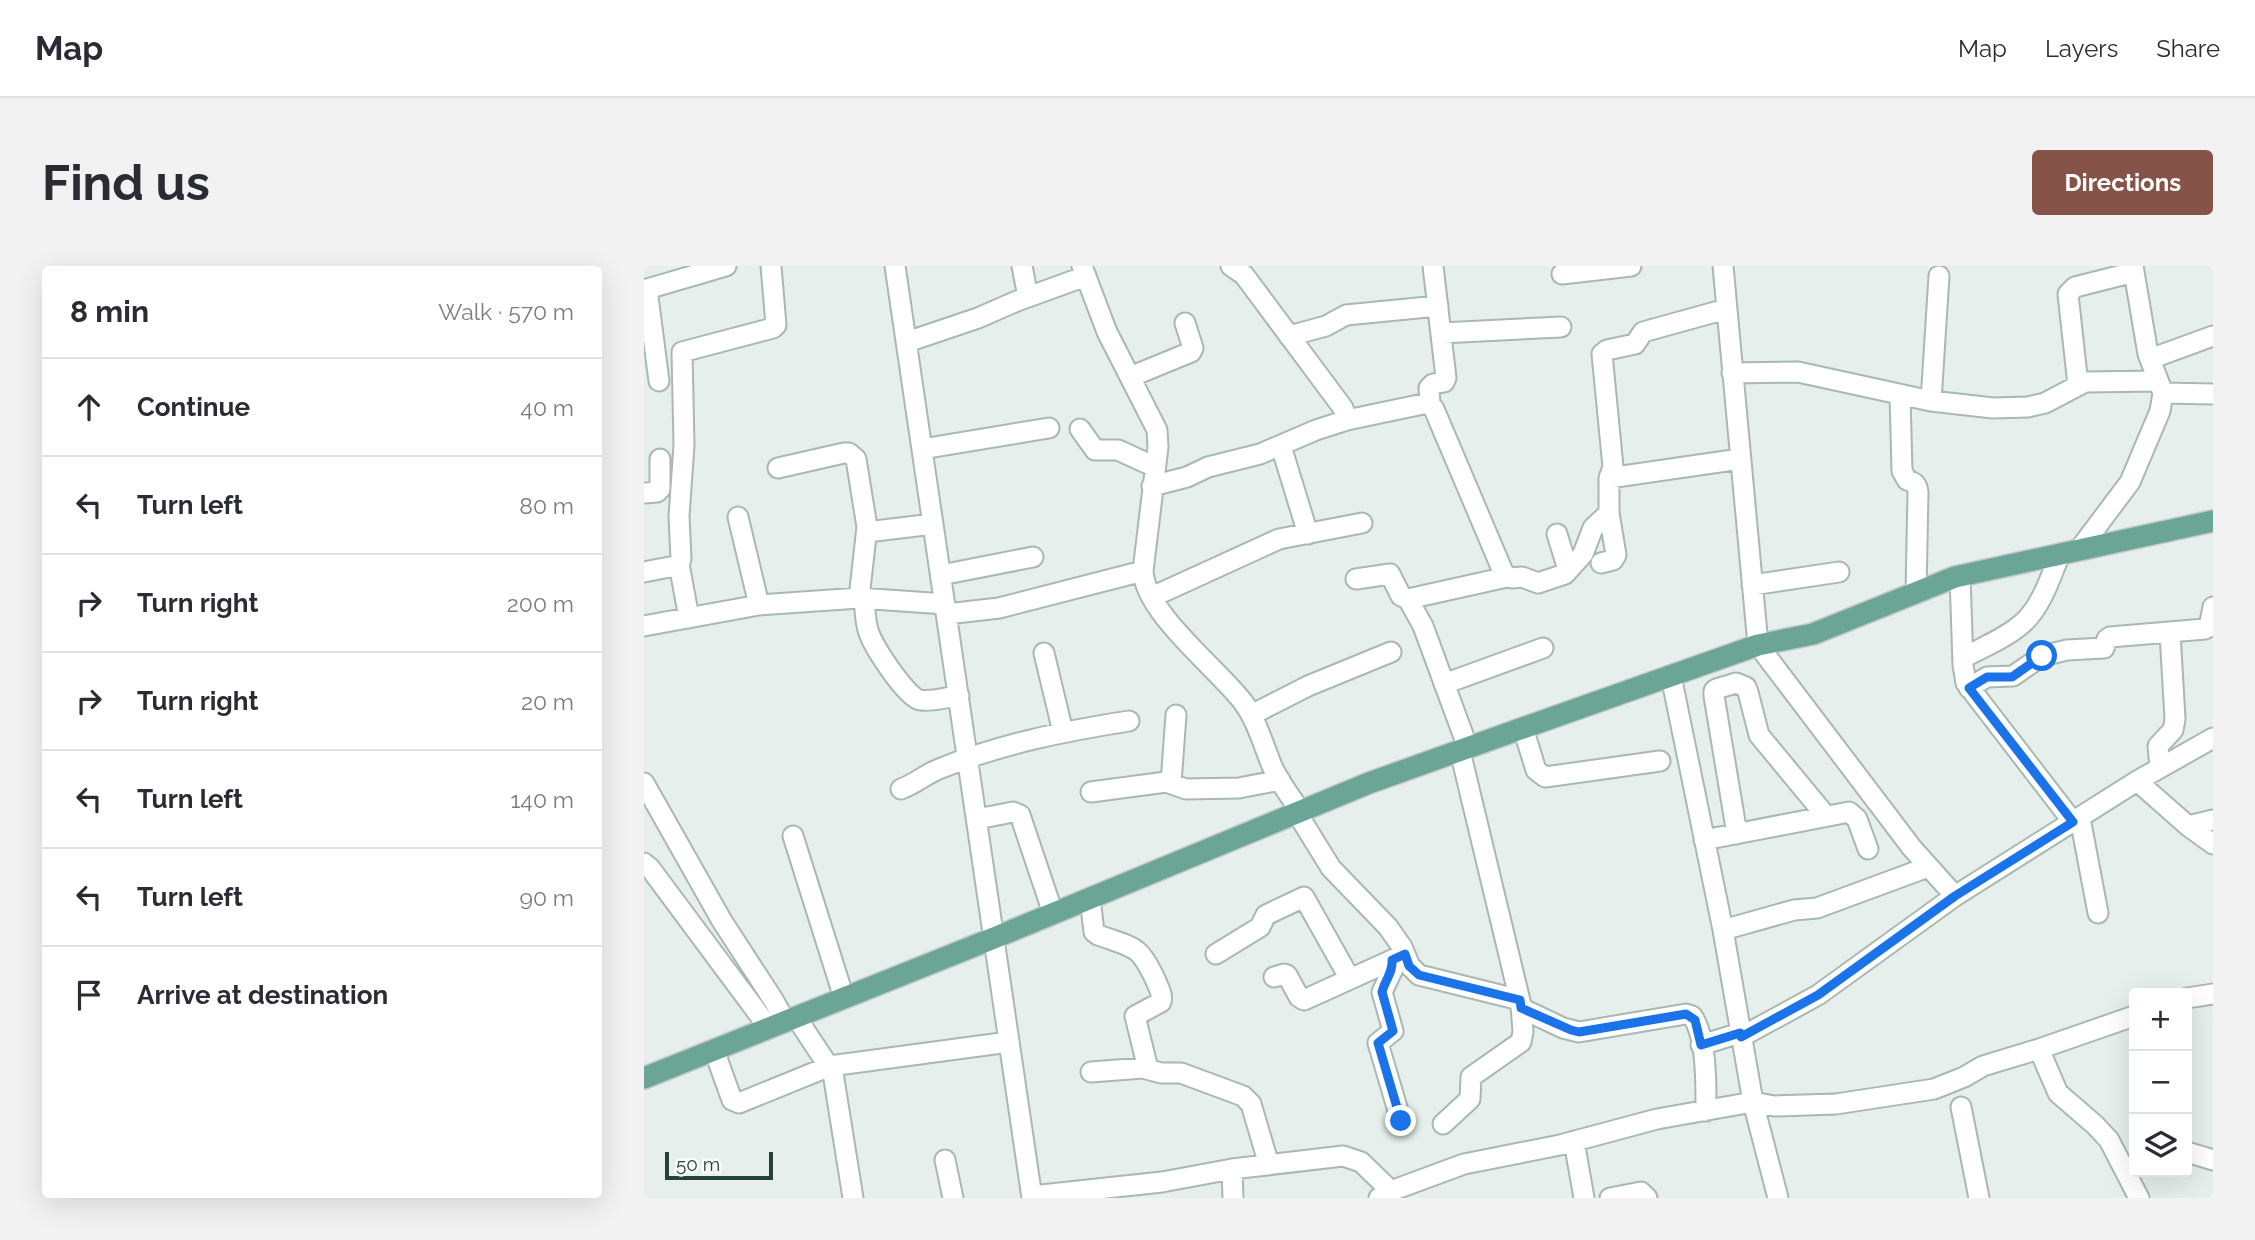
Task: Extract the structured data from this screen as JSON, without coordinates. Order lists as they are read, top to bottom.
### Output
{
  "scale_bar": "50 m",
  "page": {
    "header": "Map",
    "nav": ["Map", "Layers", "Share"],
    "buttons": "Directions",
    "title": "Find us",
    "heading": ["8 min", "Walk · 570 m"],
    "list": [
      ["Continue", "40 m"],
      ["Turn left", "80 m"],
      ["Turn right", "200 m"],
      ["Turn right", "20 m"],
      ["Turn left", "140 m"],
      ["Turn left", "90 m"],
      "Arrive at destination"
    ],
    "map_buttons": ["+", "−"],
    "scale": "50 m"
  }
}
